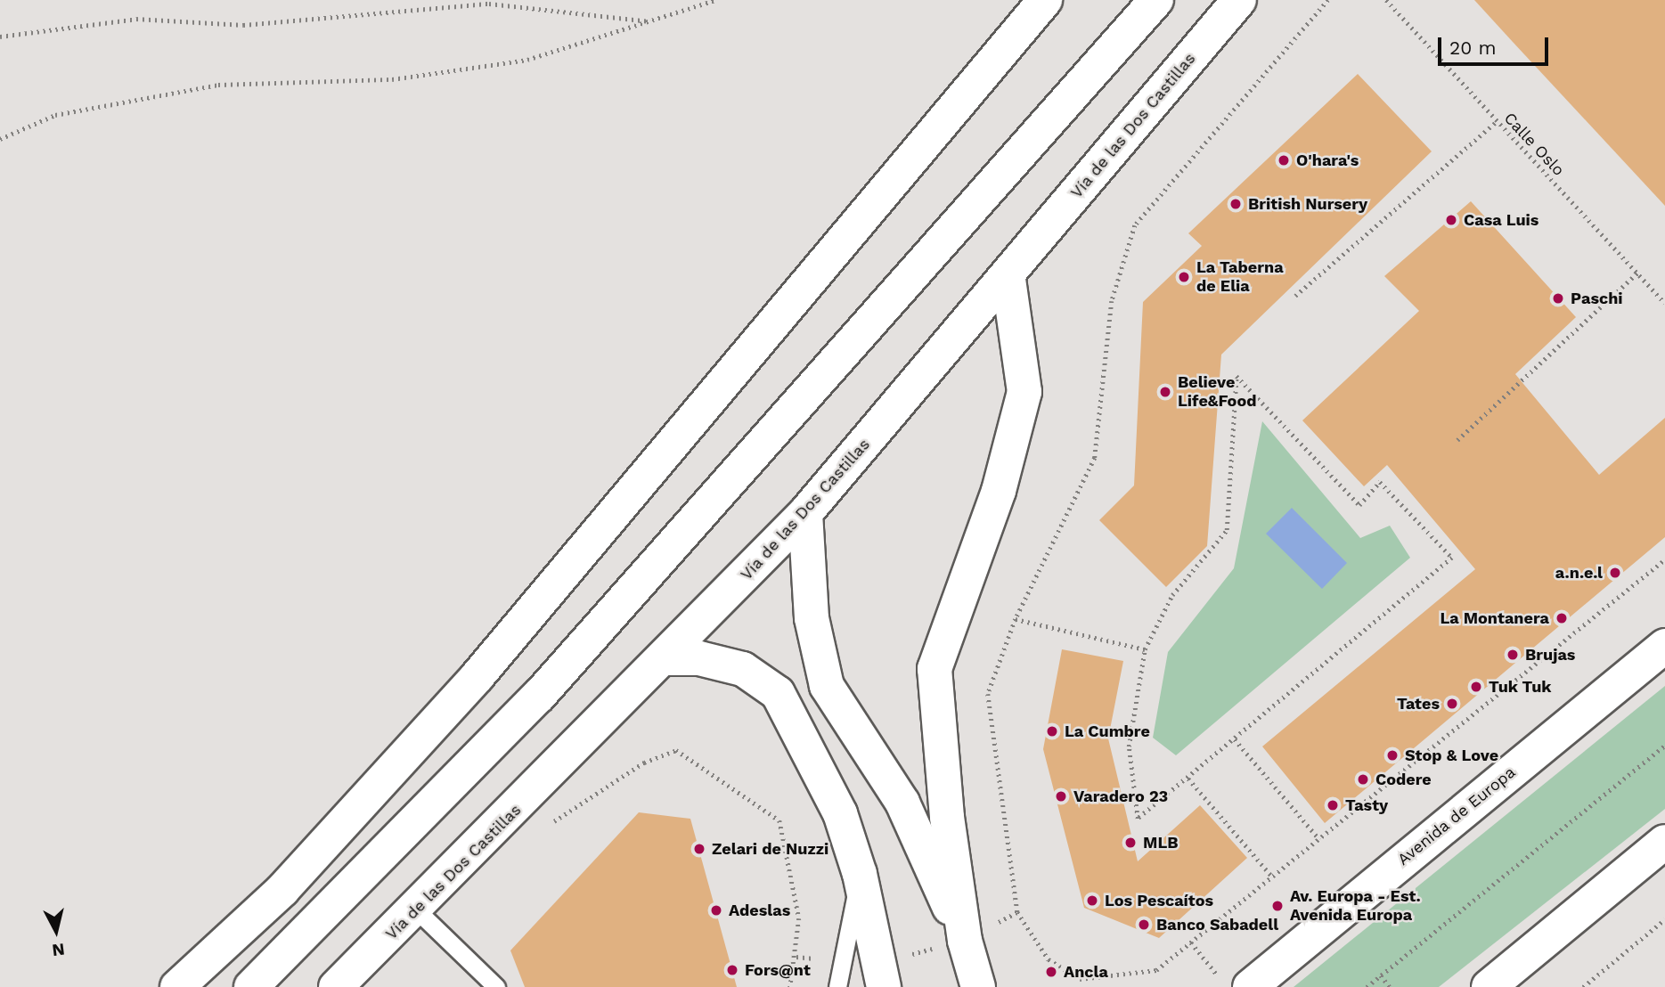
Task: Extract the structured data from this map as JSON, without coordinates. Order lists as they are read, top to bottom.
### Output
{
  "streets": {
    "main road": ["Vía de las Dos Castillas", "Avenida de Europa"],
    "path": ["Calle Oslo"]
  },
  "places": [
    "O'hara's",
    "British Nursery",
    "Casa Luis",
    "La Taberna de Elia",
    "Paschi",
    "Believe Life&Food",
    "a.n.e.l",
    "La Montanera",
    "Brujas",
    "Tuk Tuk",
    "Tates",
    "La Cumbre",
    "Stop & Love",
    "Codere",
    "Varadero 23",
    "Tasty",
    "MLB",
    "Zelari de Nuzzi",
    "Los Pescaítos",
    "Av. Europa - Est. Avenida Europa",
    "Adeslas",
    "Banco Sabadell",
    "Fors@nt",
    "Ancla"
  ],
  "scale_bar": "20 m",
  "north": "bottom"
}
